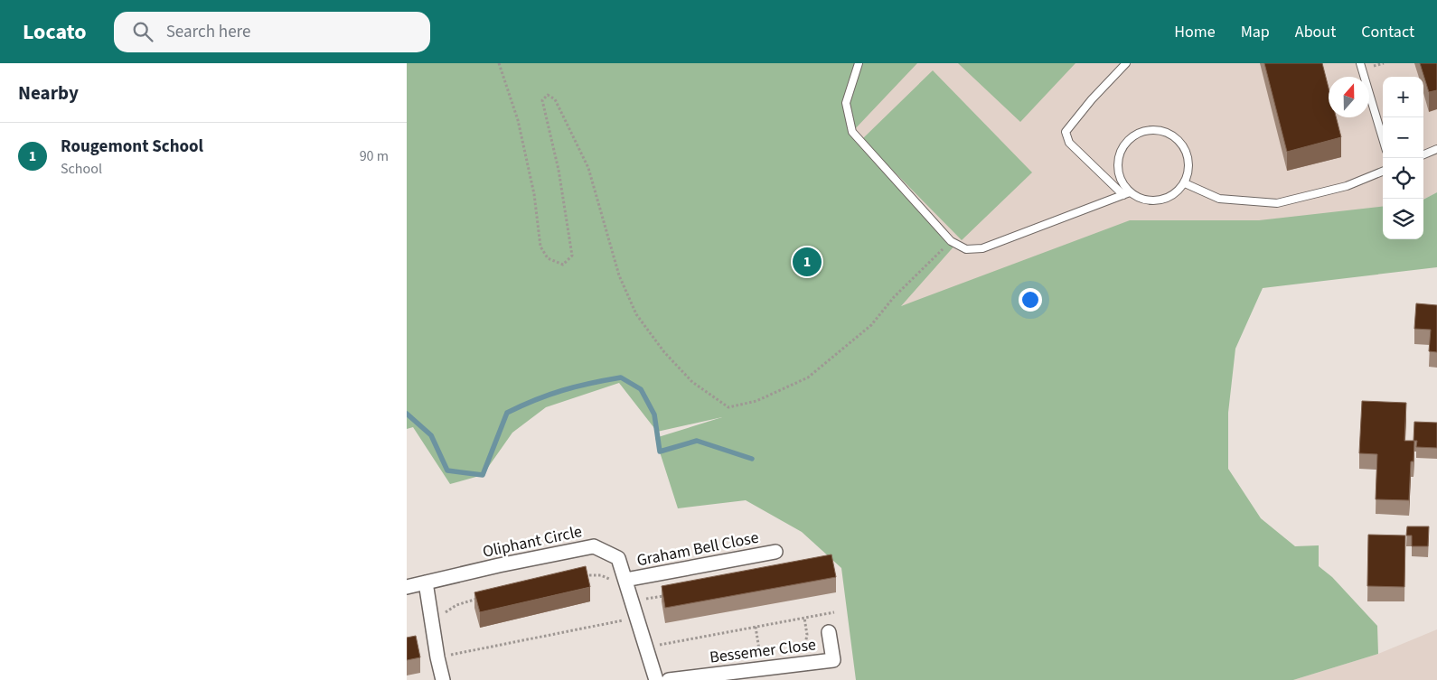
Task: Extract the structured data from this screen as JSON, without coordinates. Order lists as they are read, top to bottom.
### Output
{
  "streets": {
    "street": ["Oliphant Circle", "Graham Bell Close", "Bessemer Close"]
  },
  "crossings": [
    ["Oliphant Circle", "Graham Bell Close"]
  ],
  "north": "top",
  "page": {
    "header": "Locato",
    "search": "Search here",
    "nav": [
      "Home",
      "Map",
      "About",
      "Contact"
    ],
    "heading": "Nearby",
    "map_buttons": ["+", "−"],
    "list": [
      {
        "mark": "1",
        "name": "Rougemont School",
        "note": "School",
        "value": "90 m"
      }
    ],
    "pins": "1"
  }
}
